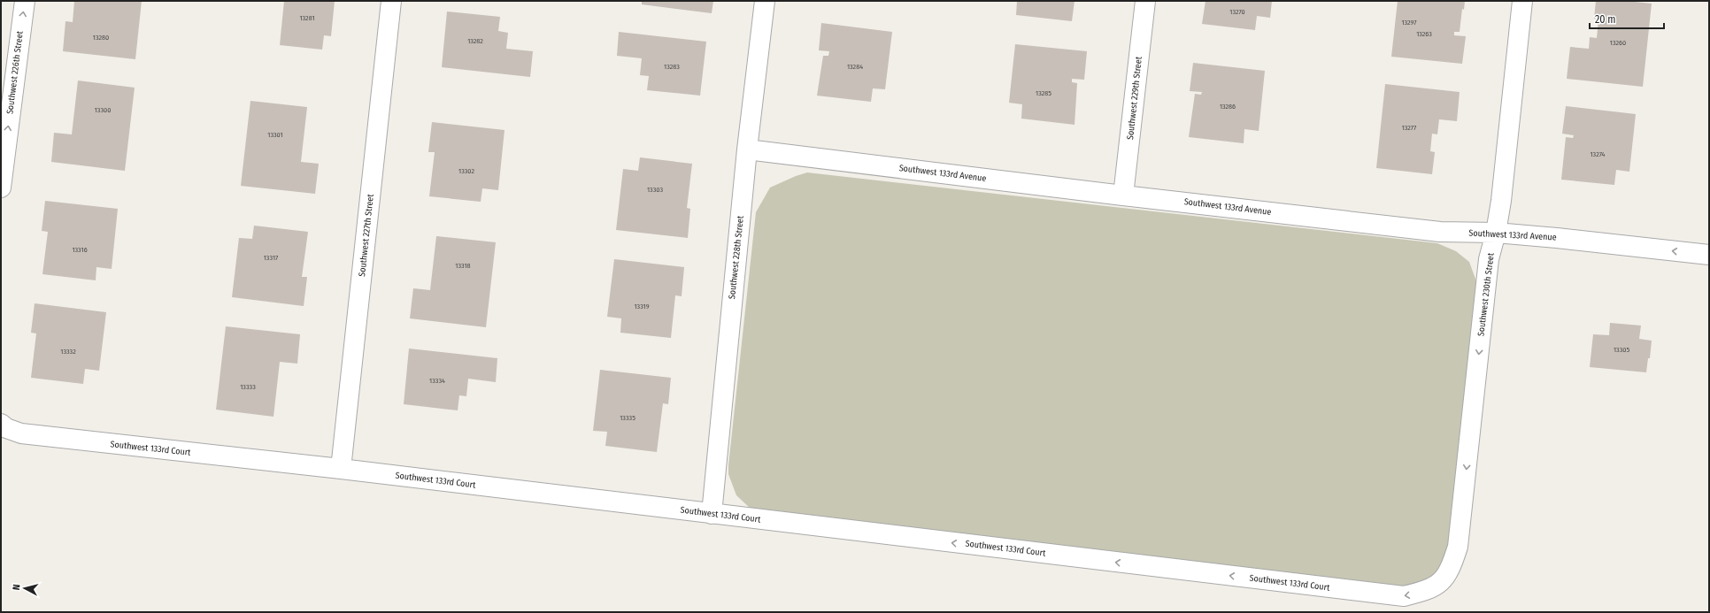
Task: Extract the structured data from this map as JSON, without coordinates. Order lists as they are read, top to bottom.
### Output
{
  "streets": {
    "street": [
      "Southwest 226th Street",
      "Southwest 229th Street",
      "Southwest 133rd Avenue",
      "Southwest 227th Street",
      "Southwest 228th Street",
      "Southwest 230th Street",
      "Southwest 133rd Court"
    ]
  },
  "crossings": [
    ["Southwest 229th Street", "Southwest 133rd Avenue"],
    ["Southwest 133rd Avenue", "Southwest 228th Street"],
    ["Southwest 133rd Avenue", "Southwest 230th Street"],
    ["Southwest 227th Street", "Southwest 133rd Court"],
    ["Southwest 228th Street", "Southwest 133rd Court"],
    ["Southwest 230th Street", "Southwest 133rd Court"]
  ],
  "one_way": ["Southwest 226th Street", "Southwest 230th Street", "Southwest 133rd Court"],
  "house_numbers": [
    "13270",
    "13281",
    "13297",
    "13263",
    "13280",
    "13282",
    "13260",
    "13283",
    "13284",
    "13285",
    "13286",
    "13300",
    "13277",
    "13301",
    "13274",
    "13302",
    "13303",
    "13316",
    "13317",
    "13318",
    "13319",
    "13305",
    "13332",
    "13334",
    "13333",
    "13335"
  ],
  "scale_bar": "20 m",
  "north": "left"
}
